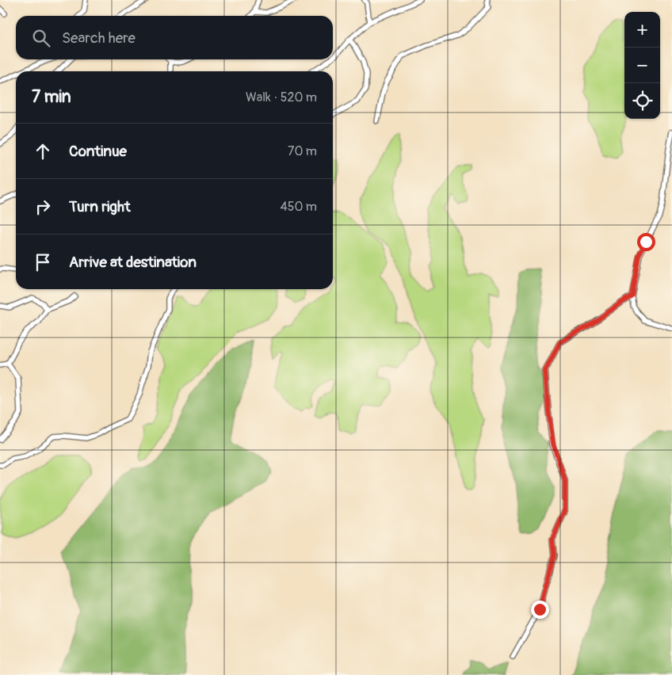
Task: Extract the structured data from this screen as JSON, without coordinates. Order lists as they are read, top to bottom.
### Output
{
  "page": {
    "map_buttons": ["+", "−"],
    "search": "Search here",
    "heading": ["7 min", "Walk · 520 m"],
    "list": [
      ["Continue", "70 m"],
      ["Turn right", "450 m"],
      "Arrive at destination"
    ]
  }
}
